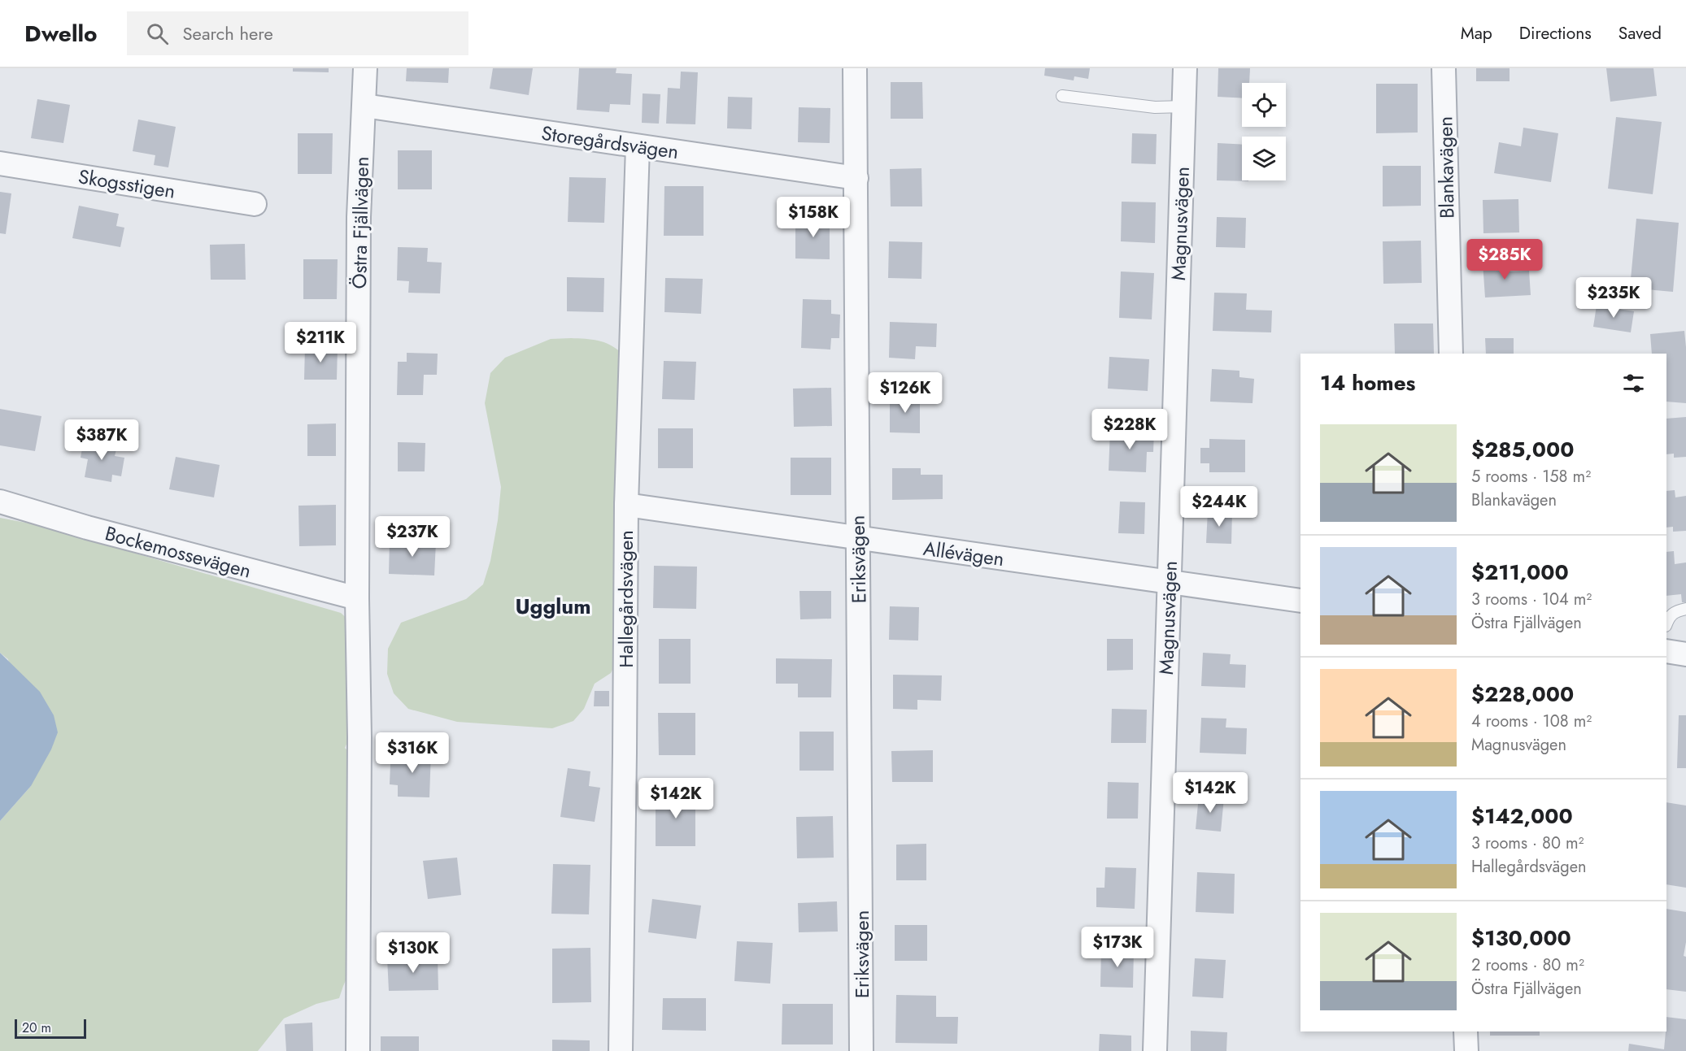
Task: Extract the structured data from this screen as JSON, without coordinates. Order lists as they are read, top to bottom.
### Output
{
  "streets": {
    "street": [
      "Storegårdsvägen",
      "Blankavägen",
      "Skogsstigen",
      "Östra Fjällvägen",
      "Magnusvägen",
      "Bockemossevägen",
      "Allévägen",
      "Eriksvägen",
      "Hallegårdsvägen"
    ]
  },
  "crossings": [
    ["Storegårdsvägen", "Östra Fjällvägen"],
    ["Storegårdsvägen", "Eriksvägen"],
    ["Storegårdsvägen", "Hallegårdsvägen"],
    ["Östra Fjällvägen", "Bockemossevägen"],
    ["Magnusvägen", "Allévägen"],
    ["Allévägen", "Eriksvägen"],
    ["Allévägen", "Hallegårdsvägen"]
  ],
  "districts": ["Ugglum"],
  "scale_bar": "20 m",
  "page": {
    "header": "Dwello",
    "search": "Search here",
    "nav": ["Map", "Directions", "Saved"],
    "price": [
      "$158K",
      "$285K",
      "$235K",
      "$211K",
      "$126K",
      "$228K",
      "$387K",
      "$244K",
      "$237K",
      "$316K",
      "$142K",
      "$142K",
      "$173K",
      "$130K"
    ],
    "heading": "14 homes",
    "list": [
      {
        "name": "$285,000",
        "note": "5 rooms · 158 m² · Blankavägen"
      },
      {
        "name": "$211,000",
        "note": "3 rooms · 104 m² · Östra Fjällvägen"
      },
      {
        "name": "$228,000",
        "note": "4 rooms · 108 m² · Magnusvägen"
      },
      {
        "name": "$142,000",
        "note": "3 rooms · 80 m² · Hallegårdsvägen"
      },
      {
        "name": "$130,000",
        "note": "2 rooms · 80 m² · Östra Fjällvägen"
      }
    ],
    "scale": "20 m"
  }
}
